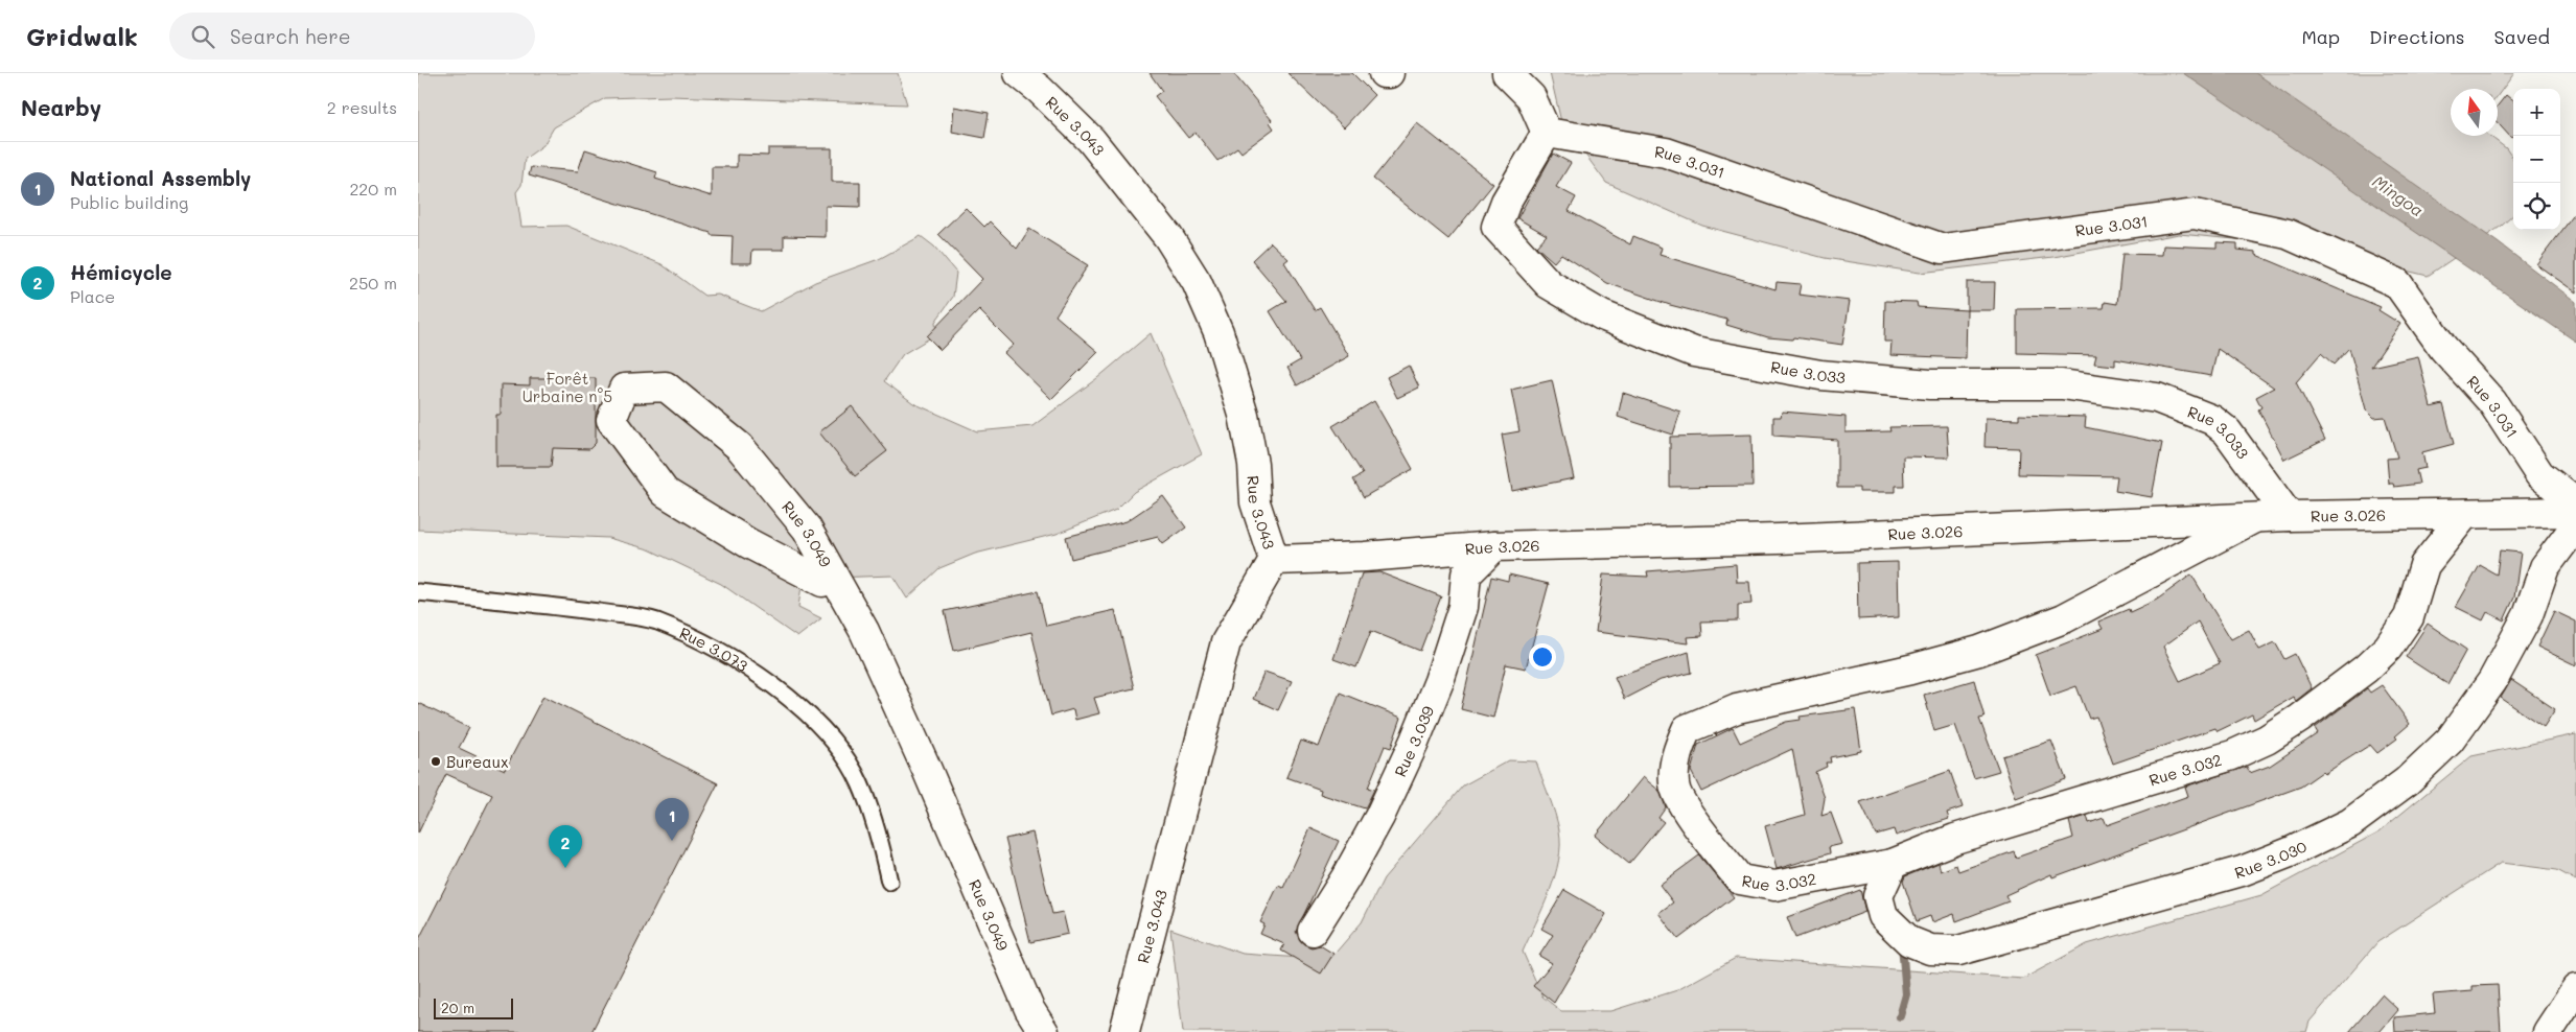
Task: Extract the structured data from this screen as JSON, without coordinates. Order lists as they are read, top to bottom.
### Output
{
  "streets": {
    "street": [
      "Rue 3.043",
      "Rue 3.031",
      "Rue 3.033",
      "Rue 3.026",
      "Rue 3.049",
      "Rue 3.039",
      "Rue 3.032",
      "Rue 3.030"
    ],
    "lane": ["Rue 3.073"]
  },
  "crossings": [
    ["Rue 3.043", "Rue 3.026"],
    ["Rue 3.031", "Rue 3.033"],
    ["Rue 3.033", "Rue 3.026"],
    ["Rue 3.026", "Rue 3.039"],
    ["Rue 3.026", "Rue 3.032"],
    ["Rue 3.032", "Rue 3.030"]
  ],
  "water": ["Mingoa"],
  "parks": ["Forêt Urbaine n°5"],
  "places": ["Bureaux"],
  "scale_bar": "20 m",
  "north": "top",
  "page": {
    "header": "Gridwalk",
    "search": "Search here",
    "nav": ["Map", "Directions", "Saved"],
    "heading": ["Nearby", "2 results"],
    "map_buttons": ["+", "−"],
    "list": [
      {
        "mark": "1",
        "name": "National Assembly",
        "note": "Public building",
        "value": "220 m"
      },
      {
        "mark": "2",
        "name": "Hémicycle",
        "note": "Place",
        "value": "250 m"
      }
    ],
    "pins": ["1", "2"],
    "scale": "20 m"
  }
}
